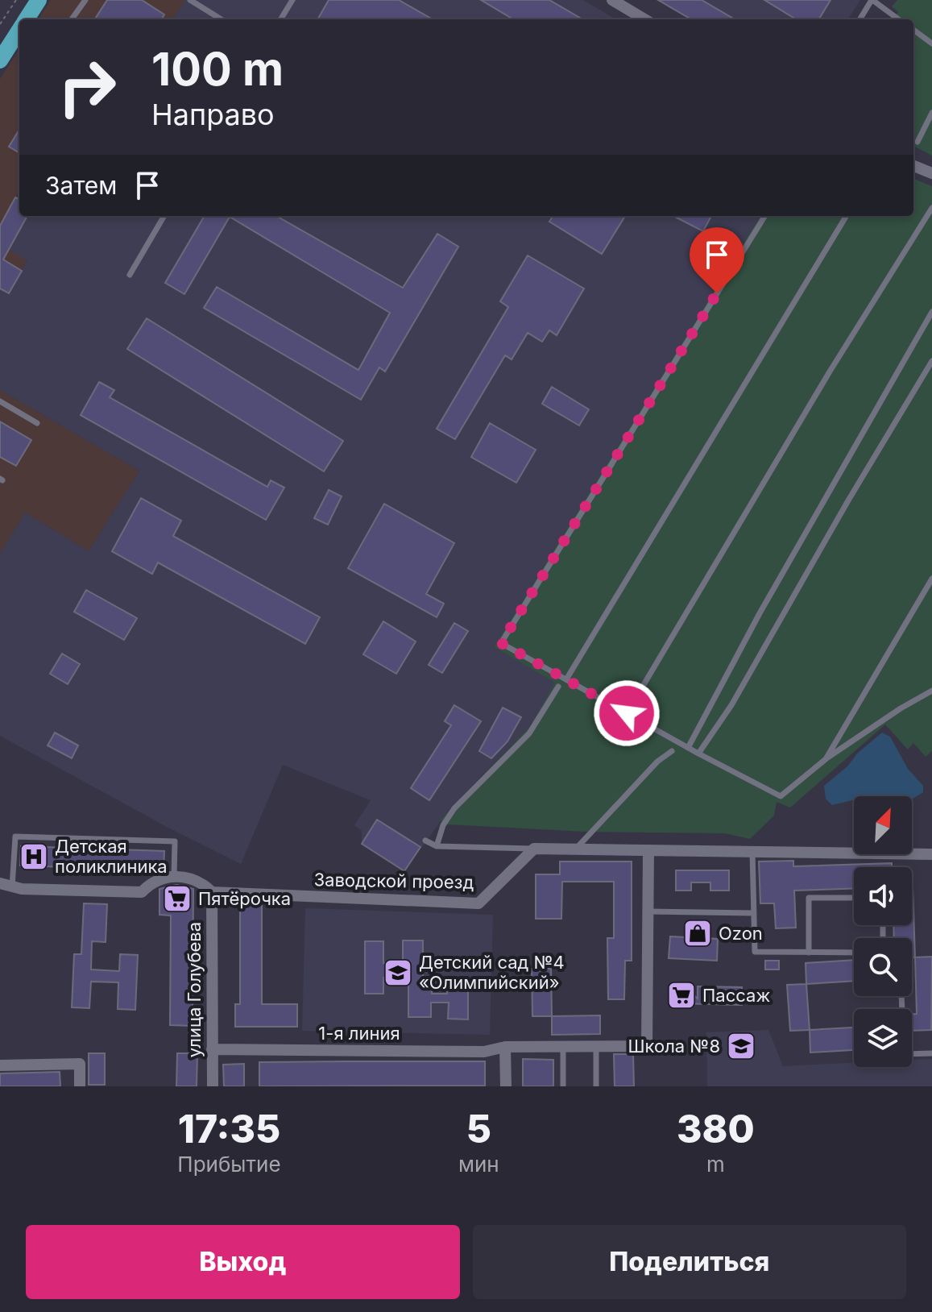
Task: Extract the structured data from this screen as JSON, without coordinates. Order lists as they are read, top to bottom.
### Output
{
  "streets": {
    "street": ["Заводской проезд", "улица Голубева", "1-я линия"]
  },
  "crossings": [
    ["Заводской проезд", "улица Голубева"],
    ["улица Голубева", "1-я линия"]
  ],
  "places": {
    "hospital": ["Детская поликлиника"],
    "supermarket": ["Пятёрочка", "Пассаж"],
    "shop": ["Ozon"],
    "school or university": ["Детский сад №4 «Олимпийский»", "Школа №8"]
  },
  "north": "top right",
  "page": {
    "turn": ["100 m", "Направо"],
    "then": "Затем",
    "eta": [
      "17:35",
      "Прибытие",
      "5",
      "мин",
      "380",
      "m"
    ],
    "buttons": ["Выход", "Поделиться"]
  }
}
